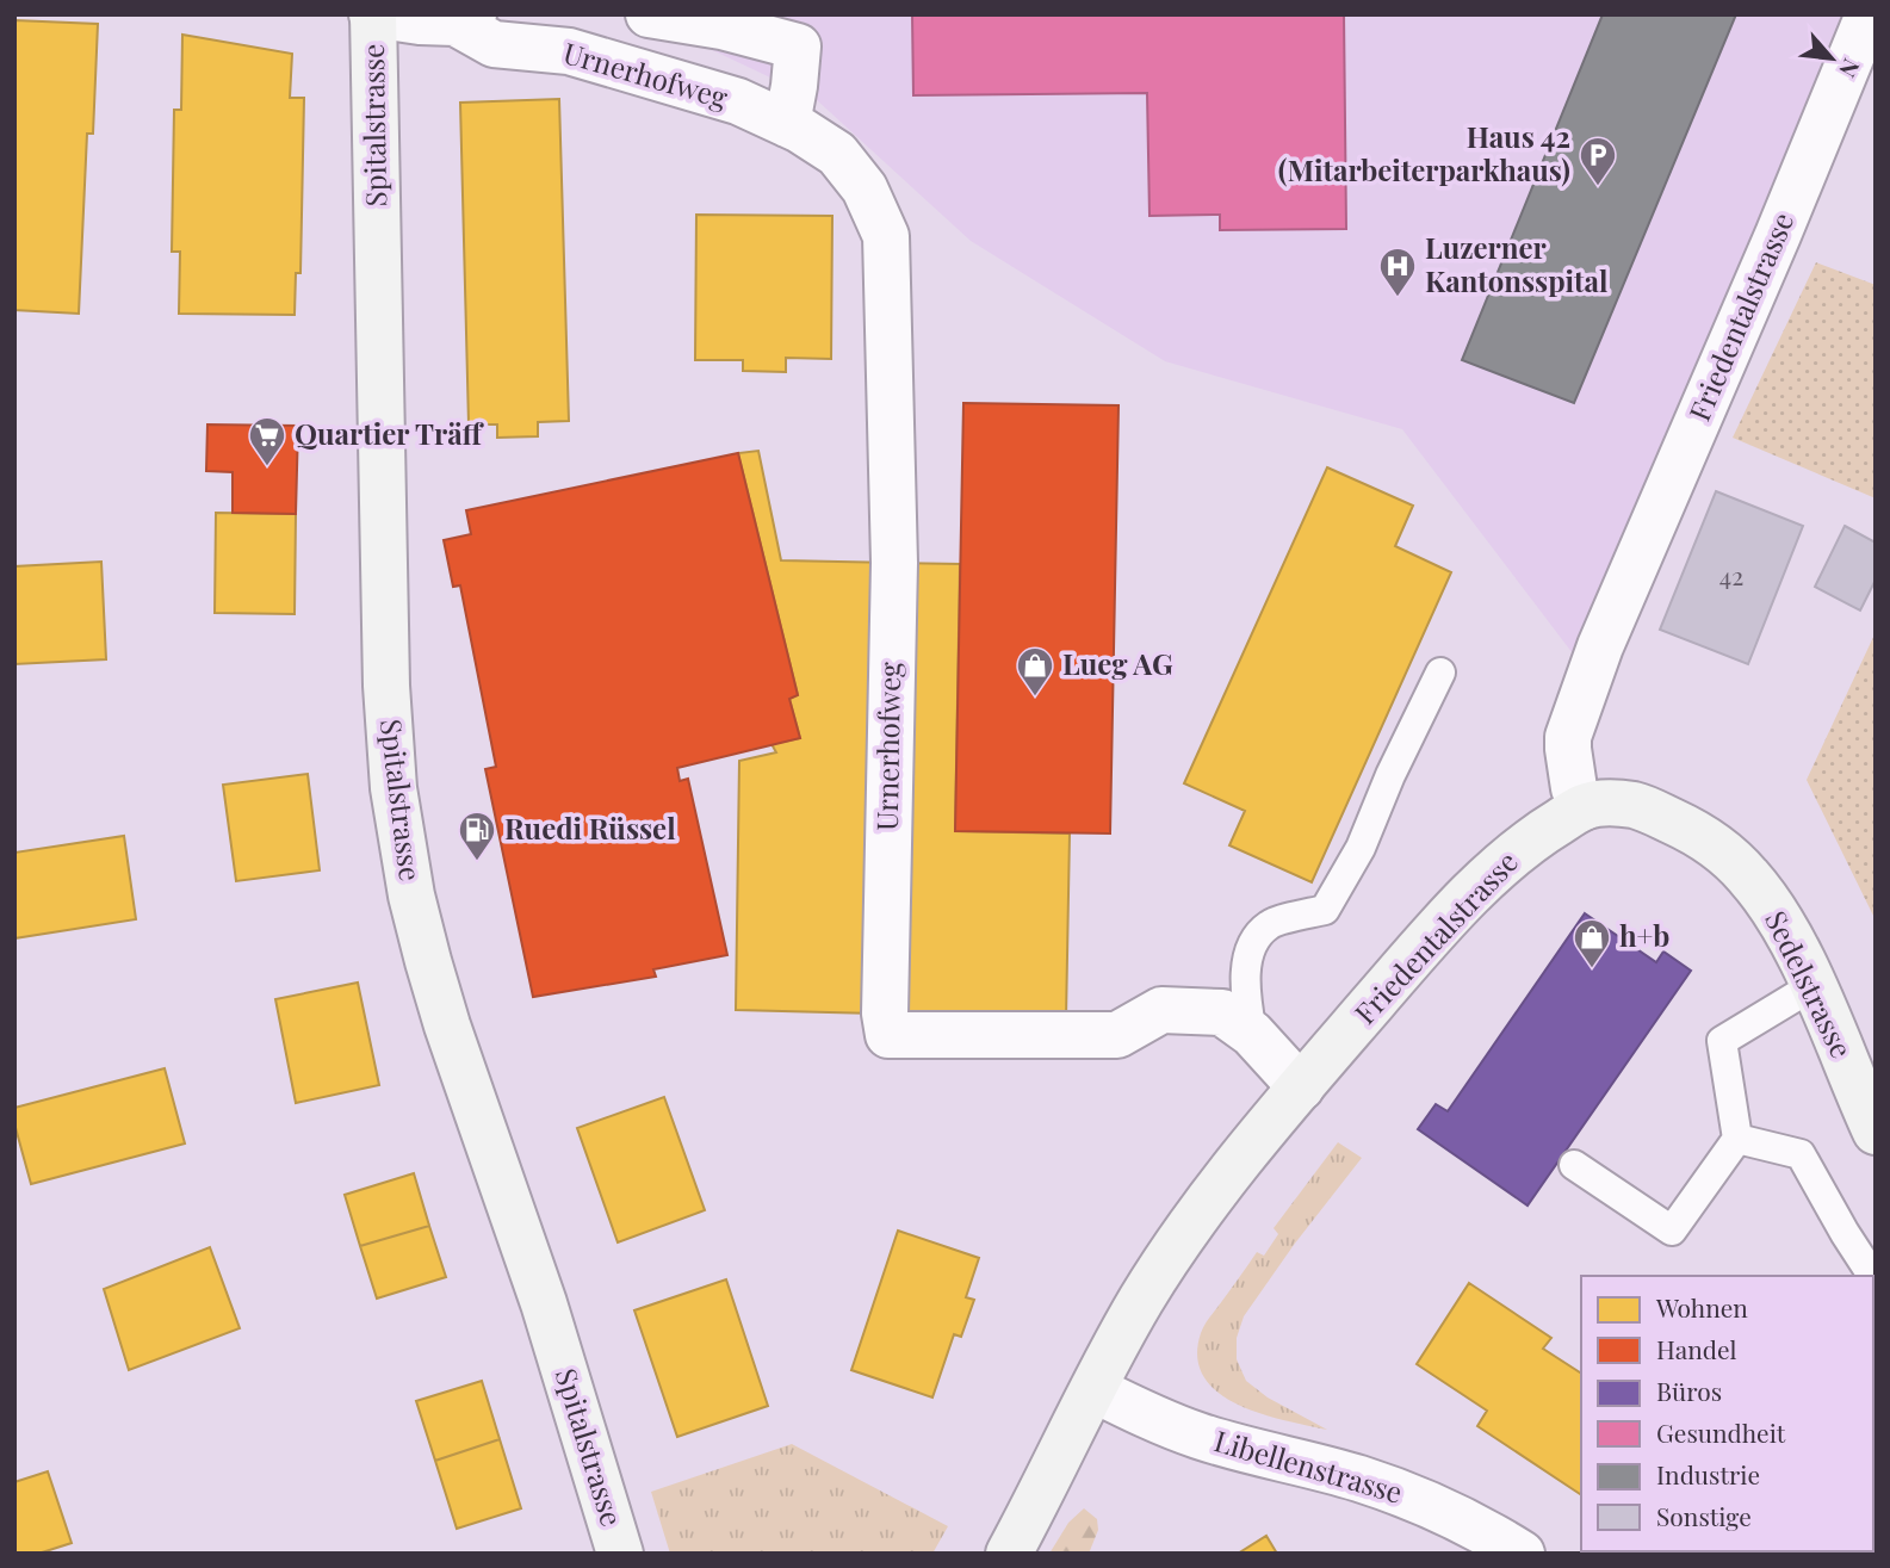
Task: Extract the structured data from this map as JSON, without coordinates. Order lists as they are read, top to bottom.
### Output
{
  "streets": {
    "main road": ["Spitalstrasse", "Friedentalstrasse", "Sedelstrasse"],
    "street": ["Urnerhofweg", "Libellenstrasse"]
  },
  "crossings": [
    ["Urnerhofweg", "Spitalstrasse"],
    ["Friedentalstrasse", "Sedelstrasse"],
    ["Friedentalstrasse", "Libellenstrasse"]
  ],
  "places": {
    "parking": ["Haus 42 (Mitarbeiterparkhaus)"],
    "hospital": ["Luzerner Kantonsspital"],
    "supermarket": ["Quartier Träff"],
    "shop": ["Lueg AG", "h+b"],
    "fuel station": ["Ruedi Rüssel"]
  },
  "house_numbers": ["42"],
  "legend": [
    "Wohnen",
    "Handel",
    "Büros",
    "Gesundheit",
    "Industrie",
    "Sonstige"
  ],
  "north": "bottom right"
}
